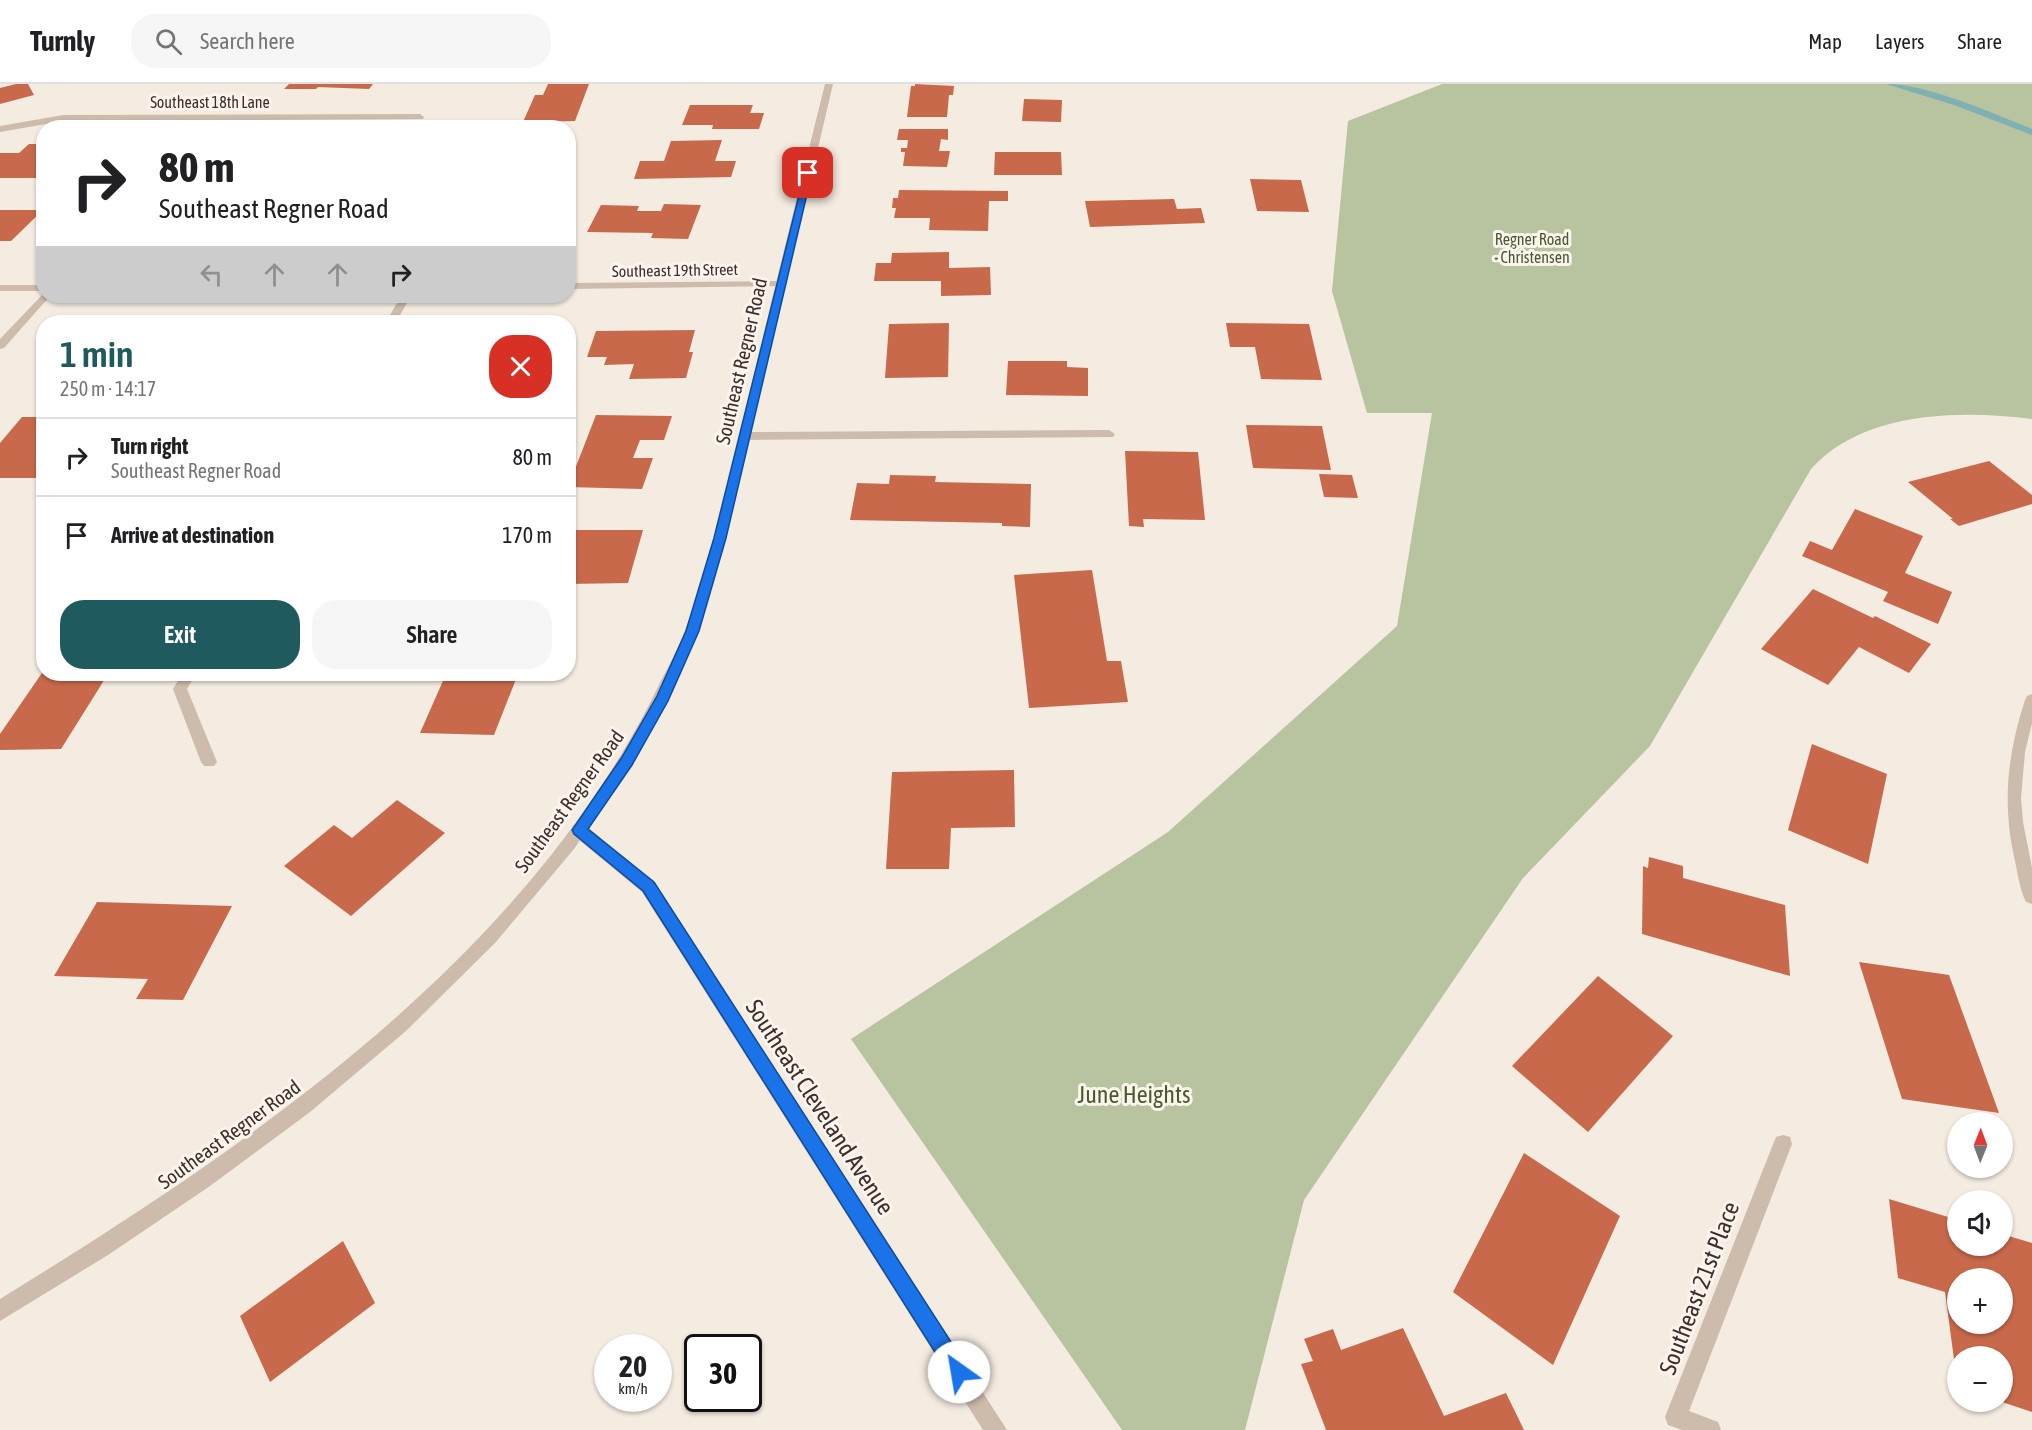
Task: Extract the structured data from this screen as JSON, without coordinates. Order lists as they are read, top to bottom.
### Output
{
  "streets": {
    "street": [
      "Southeast 18th Lane",
      "Southeast 19th Street",
      "Southeast Regner Road",
      "Southeast Cleveland Avenue",
      "Southeast 21st Place"
    ]
  },
  "crossings": [
    ["Southeast 19th Street", "Southeast Regner Road"],
    ["Southeast Regner Road", "Southeast Cleveland Avenue"]
  ],
  "parks": ["Regner Road - Christensen", "June Heights"],
  "north": "top",
  "page": {
    "header": "Turnly",
    "search": "Search here",
    "nav": ["Map", "Layers", "Share"],
    "turn": ["80 m", "Southeast Regner Road"],
    "heading": ["1 min", "250 m · 14:17"],
    "list": [
      {
        "name": "Turn right",
        "note": "Southeast Regner Road",
        "value": "80 m"
      },
      {
        "name": "Arrive at destination",
        "value": "170 m"
      }
    ],
    "buttons": ["Exit", "Share"],
    "map_buttons": ["+", "−"],
    "speed": "20 km/h",
    "limit": "30"
  }
}
